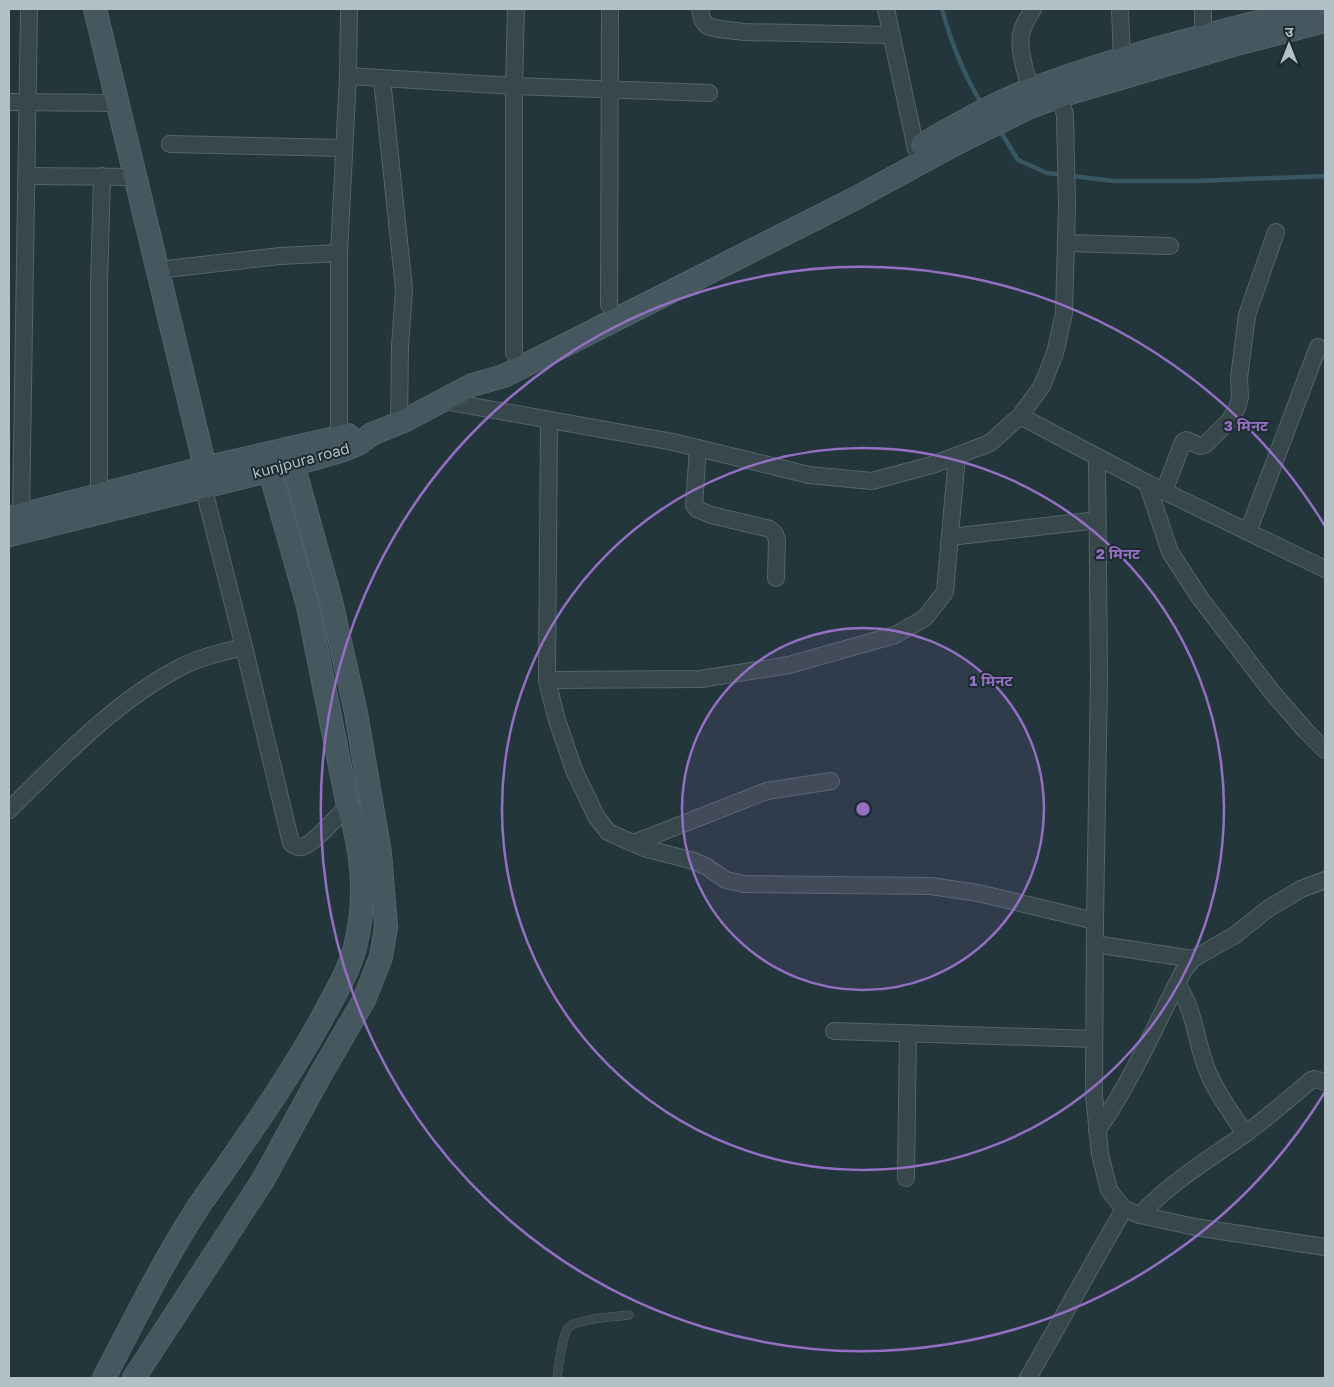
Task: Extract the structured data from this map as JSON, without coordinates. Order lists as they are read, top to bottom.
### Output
{
  "streets": {
    "street": ["kunjpura road"]
  },
  "north": "top",
  "rings": ["3 मिनट", "2 मिनट", "1 मिनट"]
}
